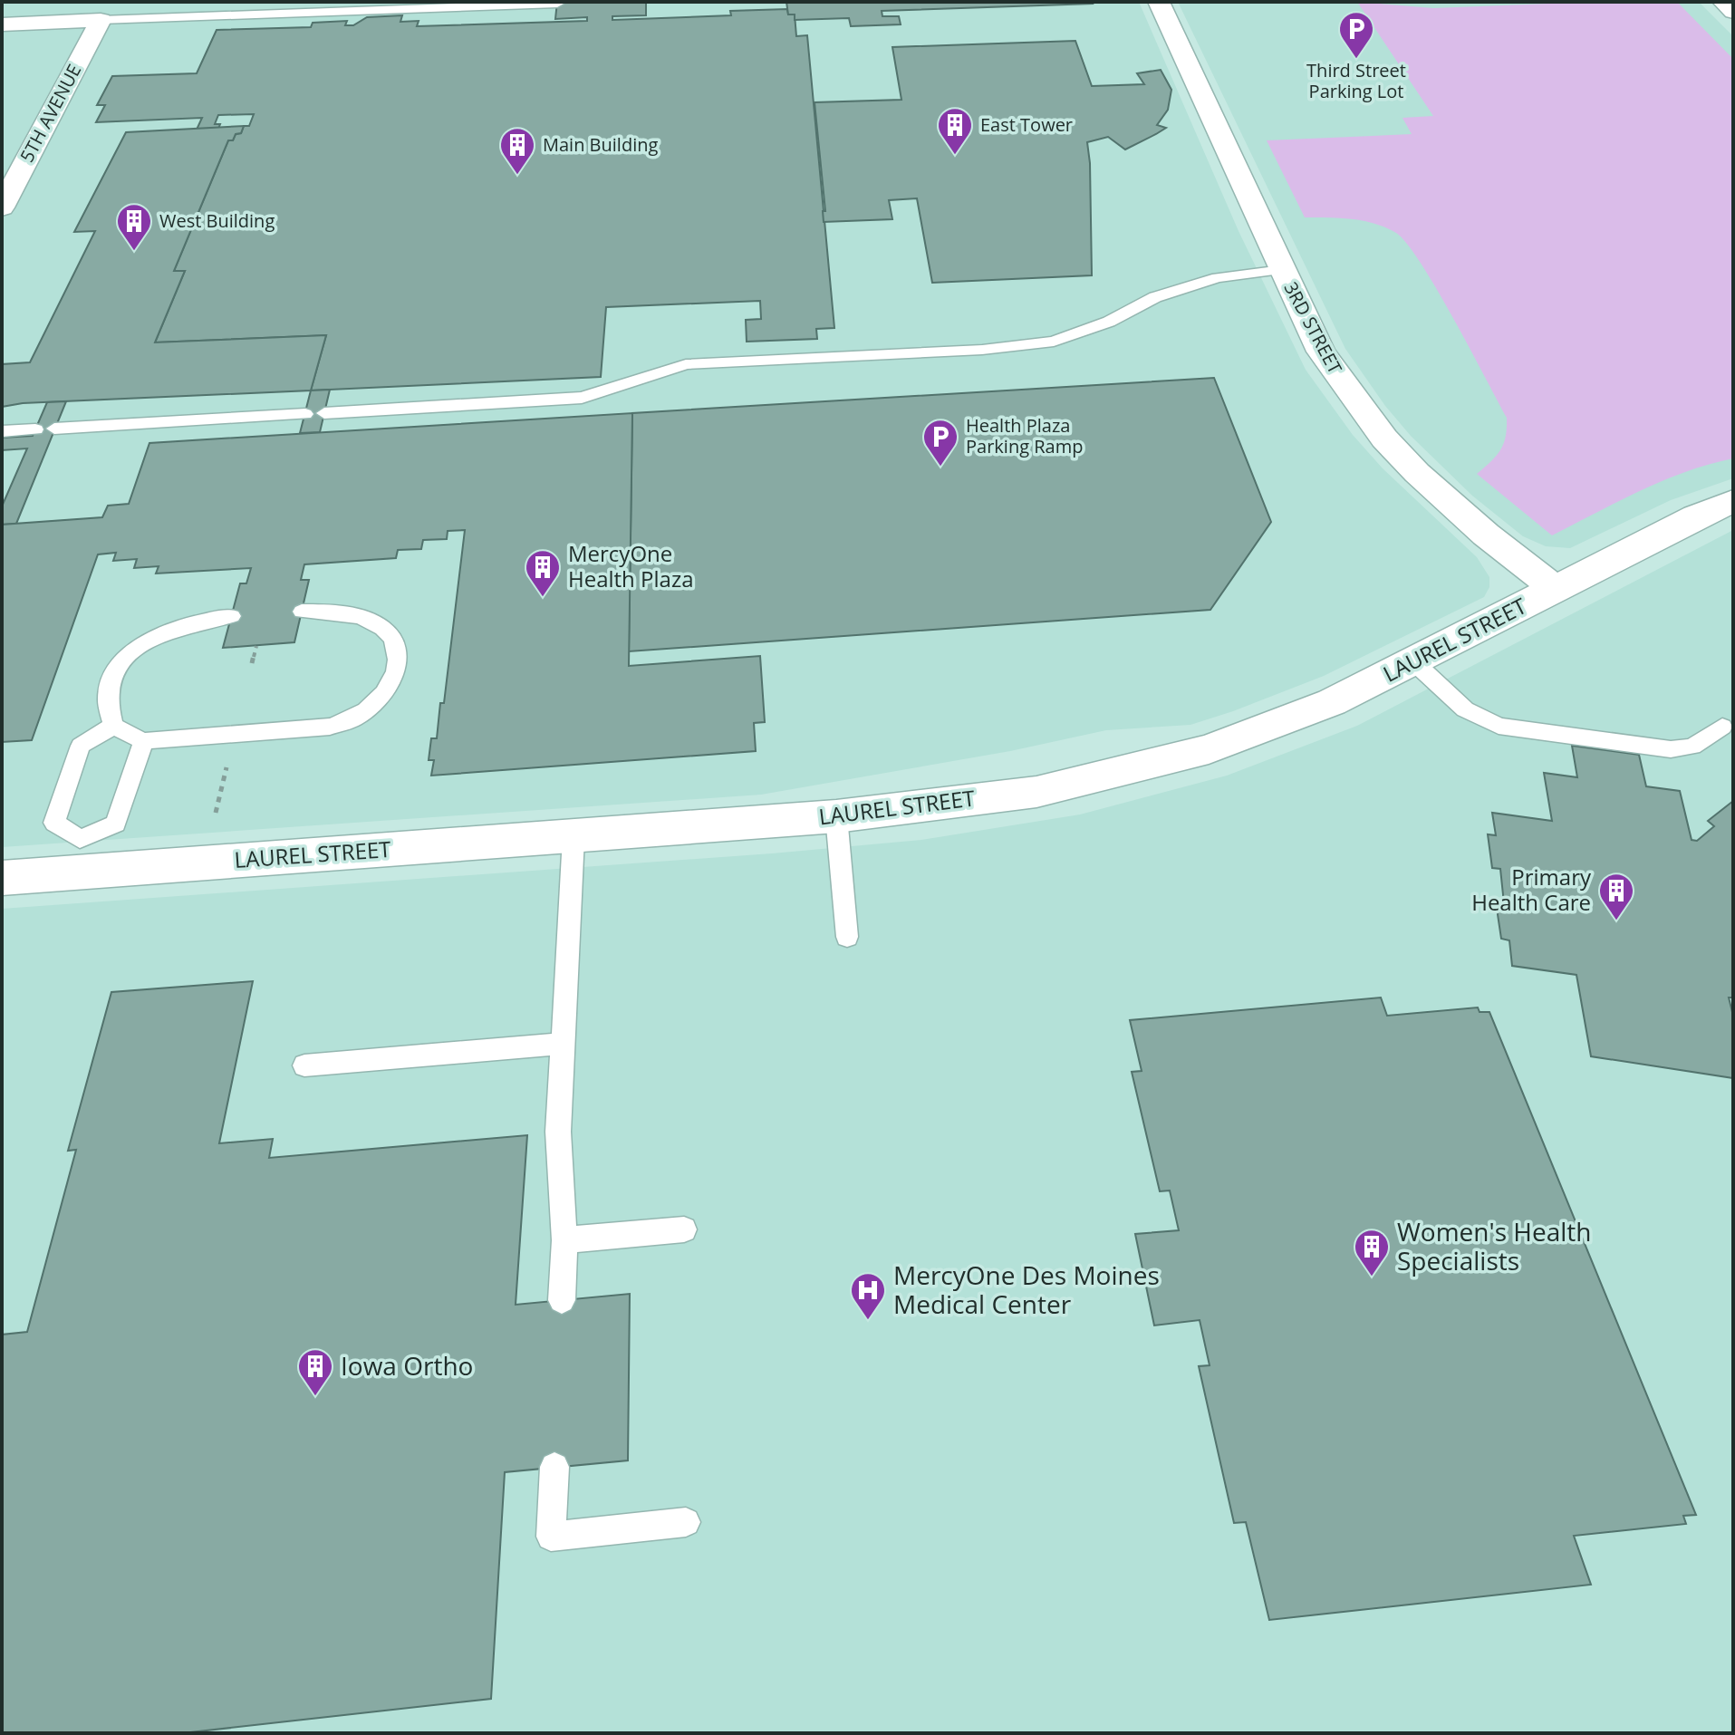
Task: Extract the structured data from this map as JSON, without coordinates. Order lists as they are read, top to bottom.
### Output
{
  "streets": {
    "street": ["5TH AVENUE", "3RD STREET", "LAUREL STREET"]
  },
  "crossings": [
    ["3RD STREET", "LAUREL STREET"]
  ],
  "places": {
    "parking": ["Third Street Parking Lot", "Health Plaza Parking Ramp"],
    "building": [
      "East Tower",
      "Main Building",
      "West Building",
      "MercyOne Health Plaza",
      "Primary Health Care",
      "Women's Health Specialists",
      "Iowa Ortho"
    ],
    "hospital": ["MercyOne Des Moines Medical Center"]
  }
}
